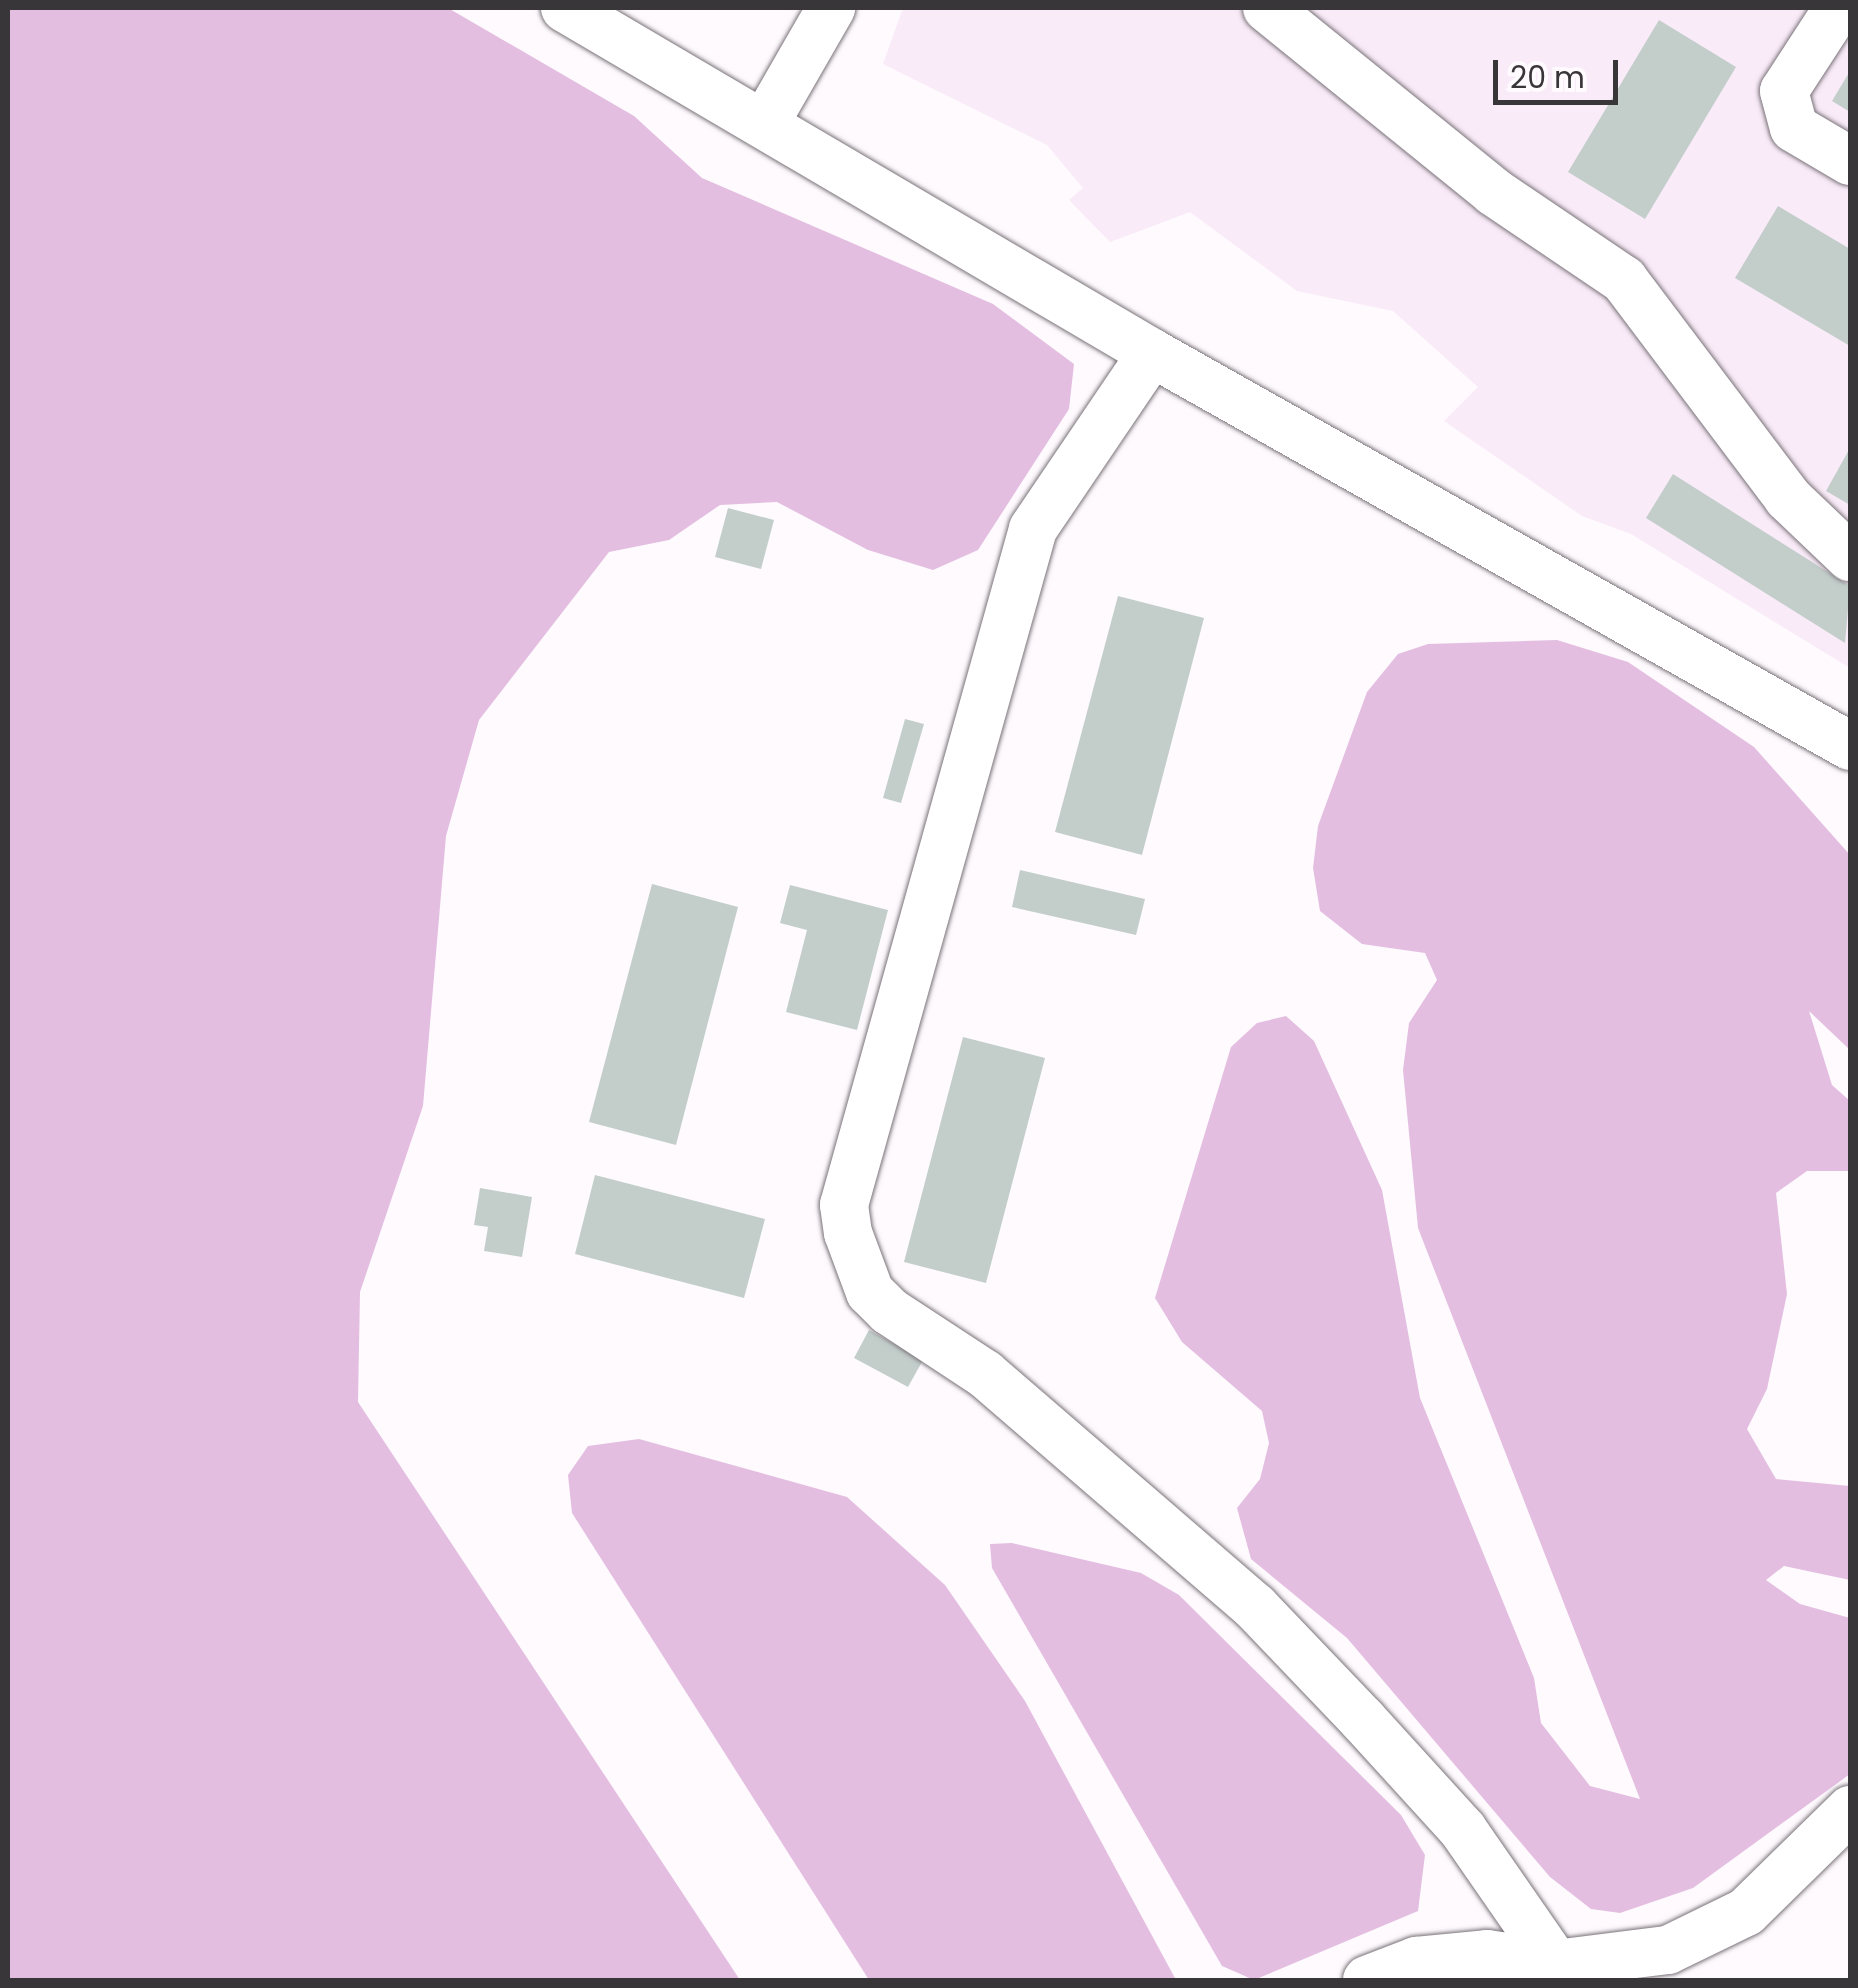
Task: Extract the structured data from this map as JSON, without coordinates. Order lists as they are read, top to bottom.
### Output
{
  "scale_bar": "20 m"
}
